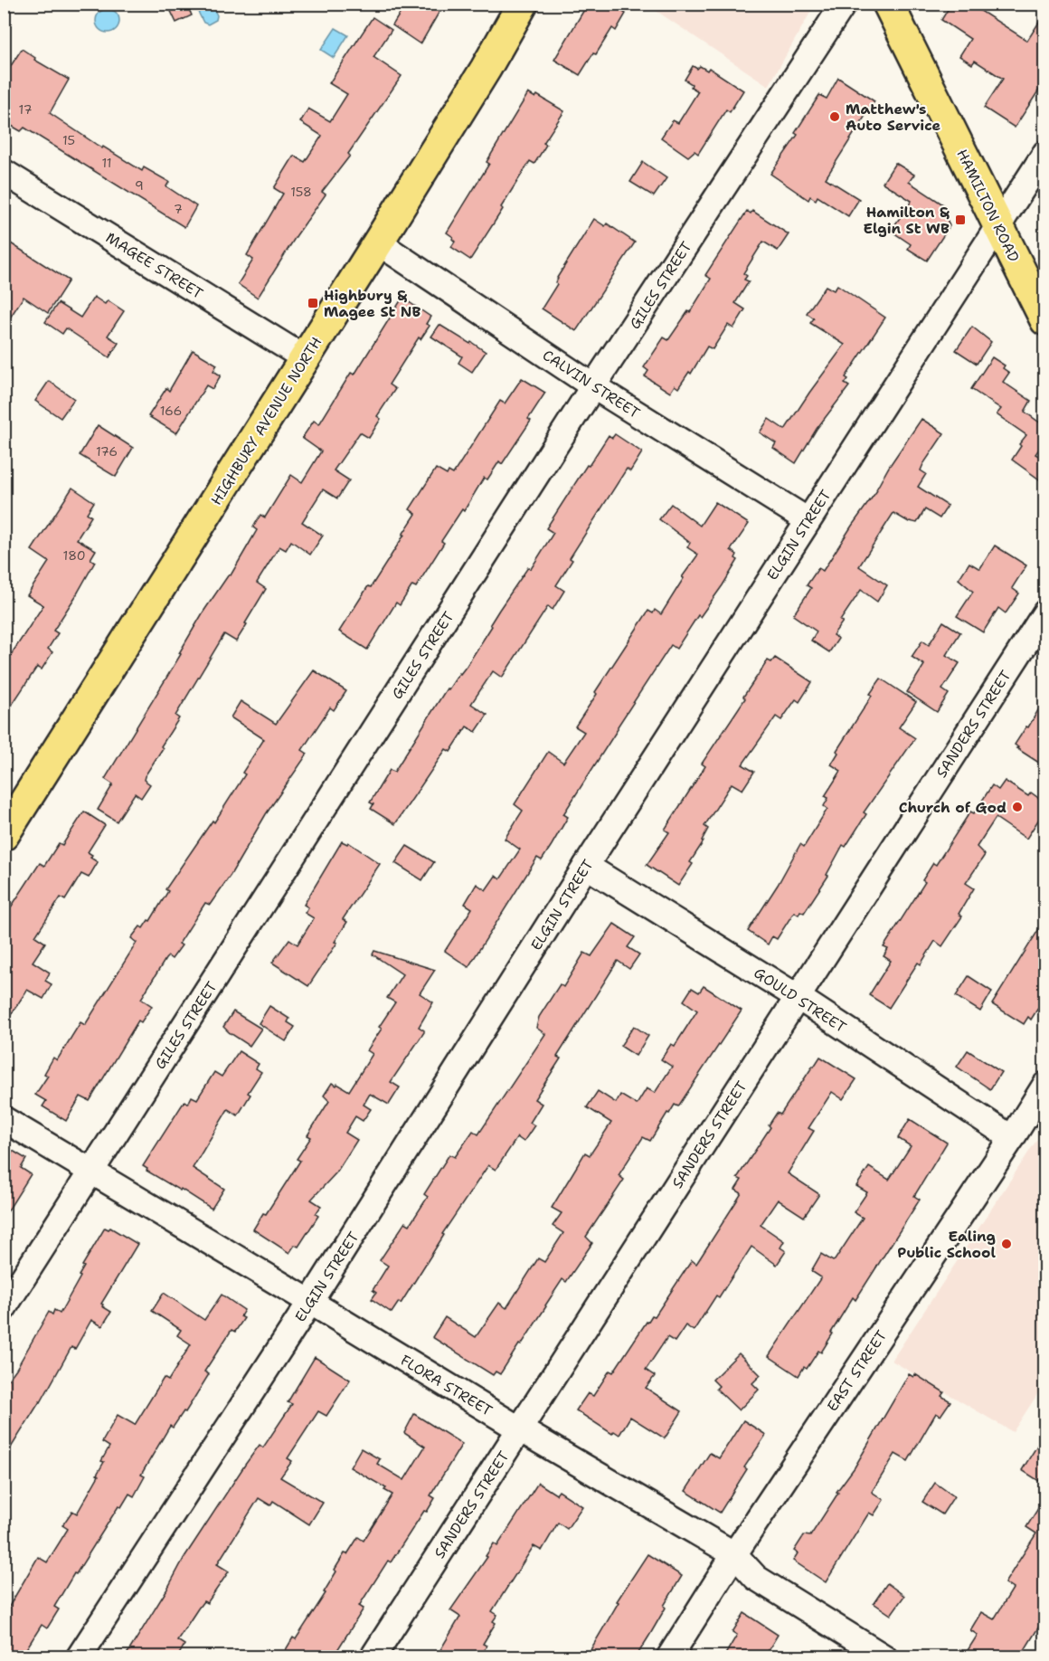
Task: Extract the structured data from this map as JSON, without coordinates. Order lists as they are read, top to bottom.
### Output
{
  "streets": {
    "main road": ["HAMILTON ROAD", "HIGHBURY AVENUE NORTH"],
    "street": [
      "MAGEE STREET",
      "GILES STREET",
      "CALVIN STREET",
      "ELGIN STREET",
      "SANDERS STREET",
      "GOULD STREET",
      "EAST STREET",
      "FLORA STREET"
    ]
  },
  "crossings": [
    ["HAMILTON ROAD", "ELGIN STREET"],
    ["MAGEE STREET", "HIGHBURY AVENUE NORTH"],
    ["GILES STREET", "CALVIN STREET"],
    ["GILES STREET", "FLORA STREET"],
    ["CALVIN STREET", "HIGHBURY AVENUE NORTH"],
    ["CALVIN STREET", "ELGIN STREET"],
    ["ELGIN STREET", "GOULD STREET"],
    ["ELGIN STREET", "FLORA STREET"],
    ["SANDERS STREET", "GOULD STREET"],
    ["SANDERS STREET", "FLORA STREET"],
    ["GOULD STREET", "EAST STREET"],
    ["EAST STREET", "FLORA STREET"]
  ],
  "places": {
    "other": ["Matthew's Auto Service", "Church of God", "Ealing Public School"],
    "transit": ["Hamilton & Elgin St WB", "Highbury & Magee St NB"]
  },
  "house_numbers": [
    "17",
    "15",
    "11",
    "9",
    "158",
    "7",
    "166",
    "176",
    "180"
  ]
}
